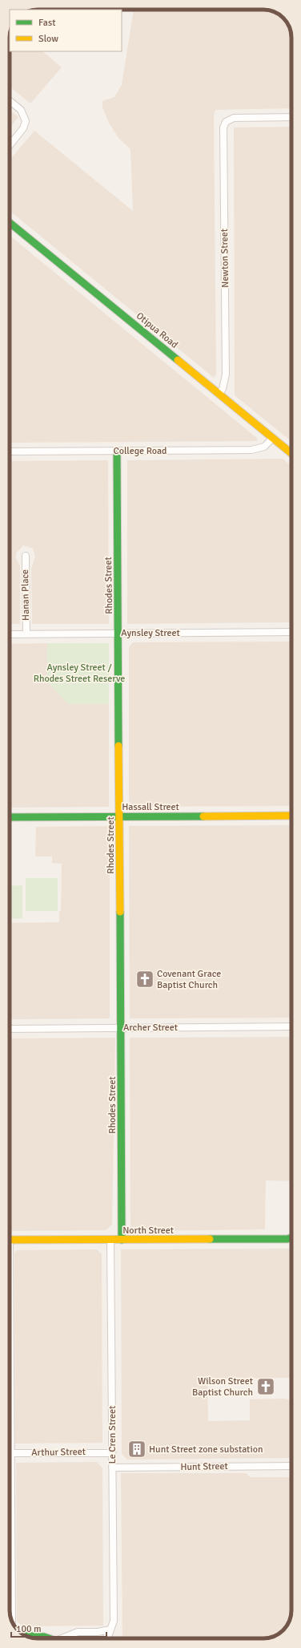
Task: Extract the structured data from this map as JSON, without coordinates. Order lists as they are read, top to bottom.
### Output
{
  "streets": {
    "street": [
      "Newton Street",
      "Otipua Road",
      "College Road",
      "Rhodes Street",
      "Hanan Place",
      "Aynsley Street",
      "Hassall Street",
      "Archer Street",
      "North Street",
      "Le Cren Street",
      "Arthur Street",
      "Hunt Street"
    ]
  },
  "crossings": [
    ["Newton Street", "Otipua Road"],
    ["Otipua Road", "College Road"],
    ["College Road", "Rhodes Street"],
    ["Rhodes Street", "Aynsley Street"],
    ["Rhodes Street", "Hassall Street"],
    ["Rhodes Street", "Archer Street"],
    ["Rhodes Street", "North Street"],
    ["Hanan Place", "Aynsley Street"],
    ["North Street", "Le Cren Street"],
    ["Le Cren Street", "Arthur Street"],
    ["Le Cren Street", "Hunt Street"]
  ],
  "parks": ["Aynsley Street / Rhodes Street Reserve"],
  "places": {
    "church": ["Covenant Grace Baptist Church", "Wilson Street Baptist Church"],
    "building": ["Hunt Street zone substation"]
  },
  "legend": ["Fast", "Slow"],
  "scale_bar": "100 m"
}
